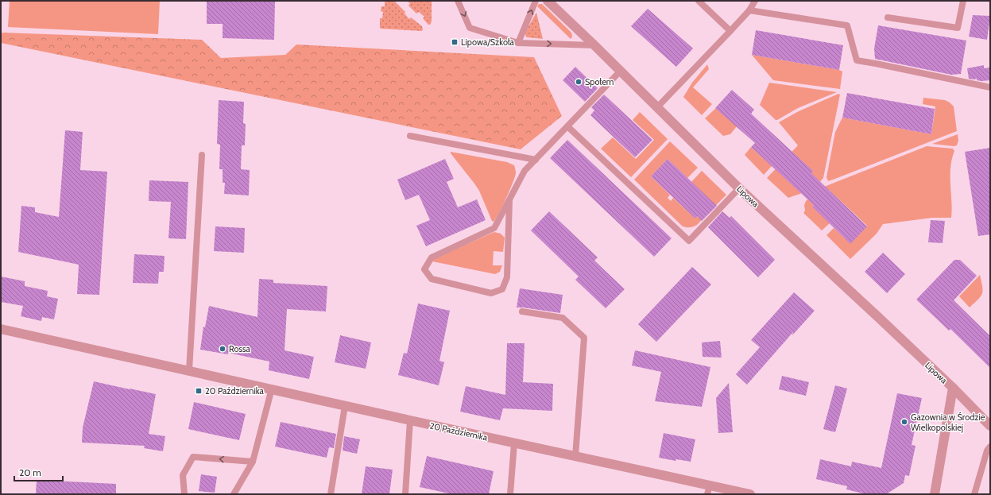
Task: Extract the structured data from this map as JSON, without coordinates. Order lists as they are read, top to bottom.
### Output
{
  "streets": {
    "street": ["Lipowa", "20 Października"]
  },
  "places": {
    "transit": ["Lipowa/Szkoła", "20 Października"],
    "other": ["Społem", "Rossa", "Gazownia w Środzie Wielkopolskiej"]
  },
  "scale_bar": "20 m"
}
